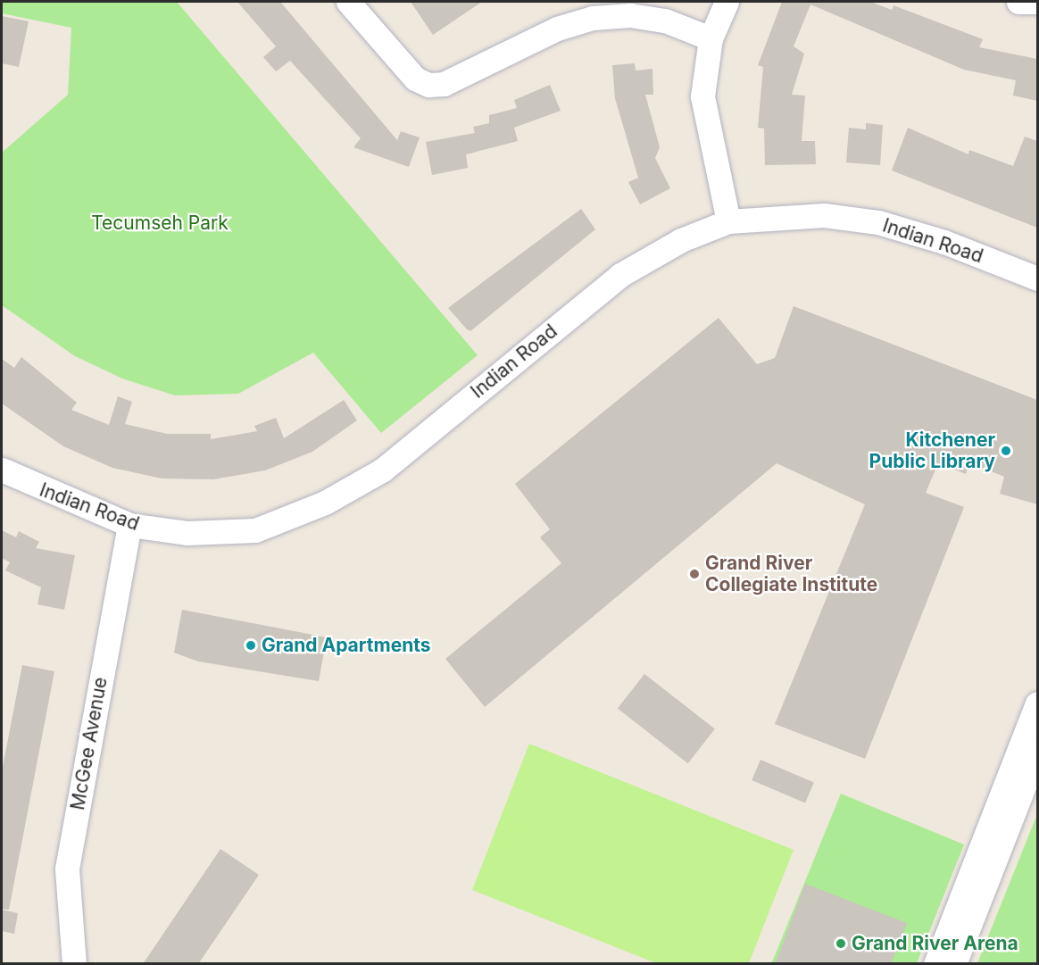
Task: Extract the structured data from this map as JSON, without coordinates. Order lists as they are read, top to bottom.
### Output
{
  "streets": {
    "street": ["Indian Road", "McGee Avenue"]
  },
  "crossings": [
    ["Indian Road", "McGee Avenue"]
  ],
  "parks": ["Tecumseh Park"],
  "places": [
    "Kitchener Public Library",
    "Grand River Collegiate Institute",
    "Grand Apartments",
    "Grand River Arena"
  ]
}
